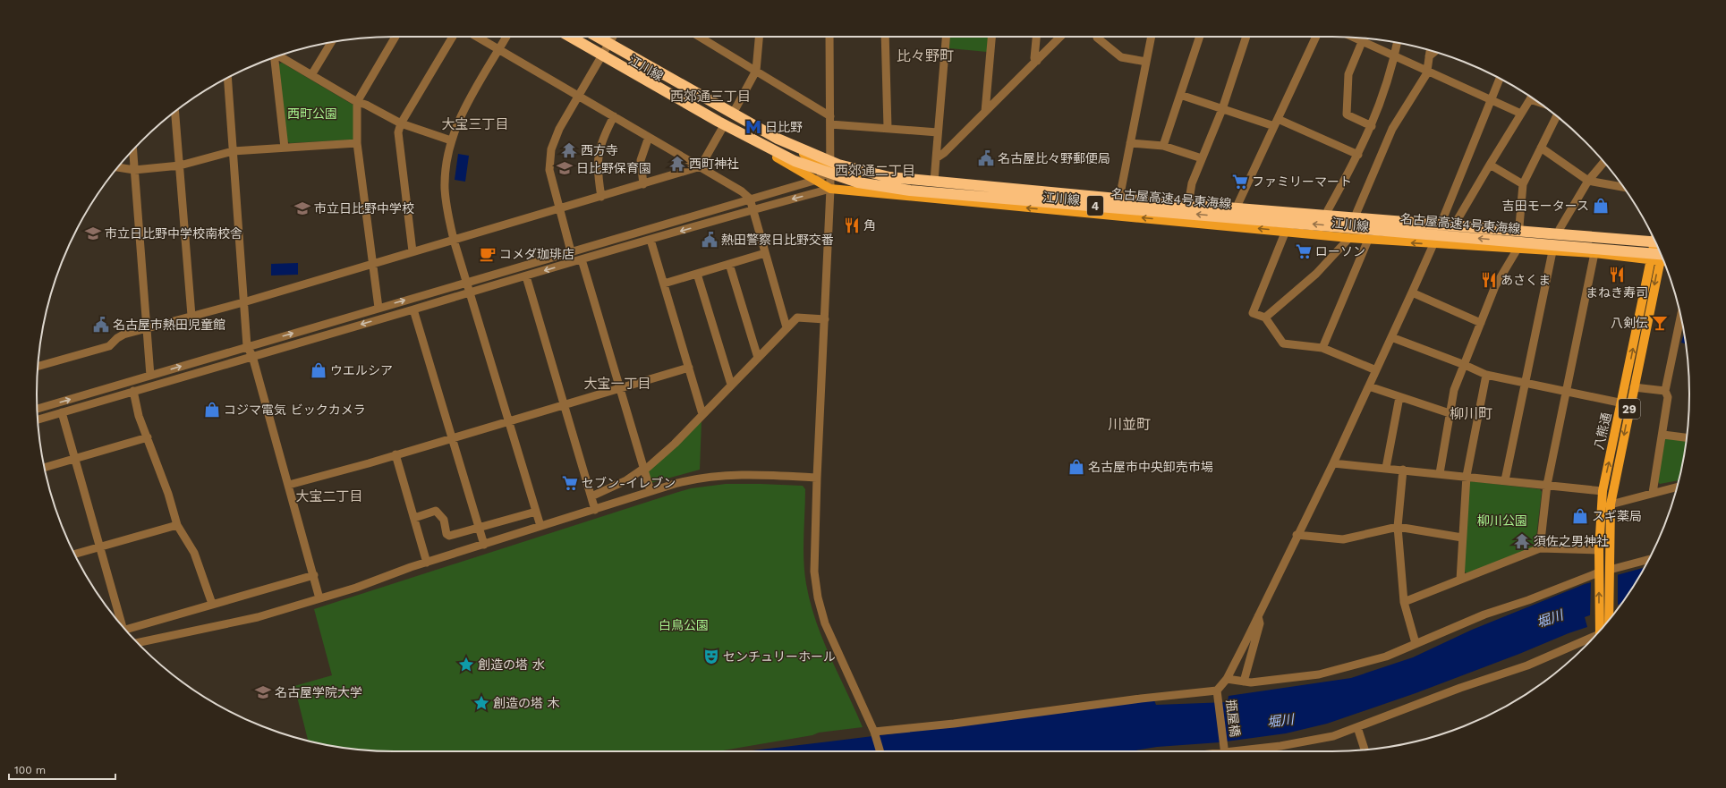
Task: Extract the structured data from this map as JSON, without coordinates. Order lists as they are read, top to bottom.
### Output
{
  "streets": {
    "highway": ["名古屋高速4号東海線", "4"],
    "main road": ["江川線", "29", "八熊通"],
    "street": ["瓶屋橋"]
  },
  "crossings": [
    ["江川線", "名古屋高速4号東海線"],
    ["江川線", "八熊通"],
    ["名古屋高速4号東海線", "八熊通"]
  ],
  "districts": [
    "比々野町",
    "西郊通三丁目",
    "大宝三丁目",
    "西郊通二丁目",
    "大宝一丁目",
    "柳川町",
    "川並町",
    "大宝二丁目"
  ],
  "water": ["堀川"],
  "parks": ["西町公園", "柳川公園", "白鳥公園"],
  "places": {
    "metro station": ["日比野"],
    "temple": ["西方寺", "西町神社", "須佐之男神社"],
    "public building": ["名古屋比々野郵便局", "熱田警察日比野交番", "名古屋市熱田児童館"],
    "school or university": [
      "日比野保育園",
      "市立日比野中学校",
      "市立日比野中学校南校舎",
      "名古屋学院大学"
    ],
    "supermarket": ["ファミリーマート", "ローソン", "セブン-イレブン"],
    "shop": [
      "吉田モータース",
      "ウエルシア",
      "コジマ電気 ビックカメラ",
      "名古屋市中央卸売市場",
      "スギ薬局"
    ],
    "restaurant": ["角", "まねき寿司", "あさくま"],
    "cafe": ["コメダ珈琲店"],
    "bar": ["八剣伝"],
    "theatre": ["センチュリーホール"],
    "place": ["創造の塔 水", "創造の塔 木"]
  },
  "scale_bar": "100 m"
}
